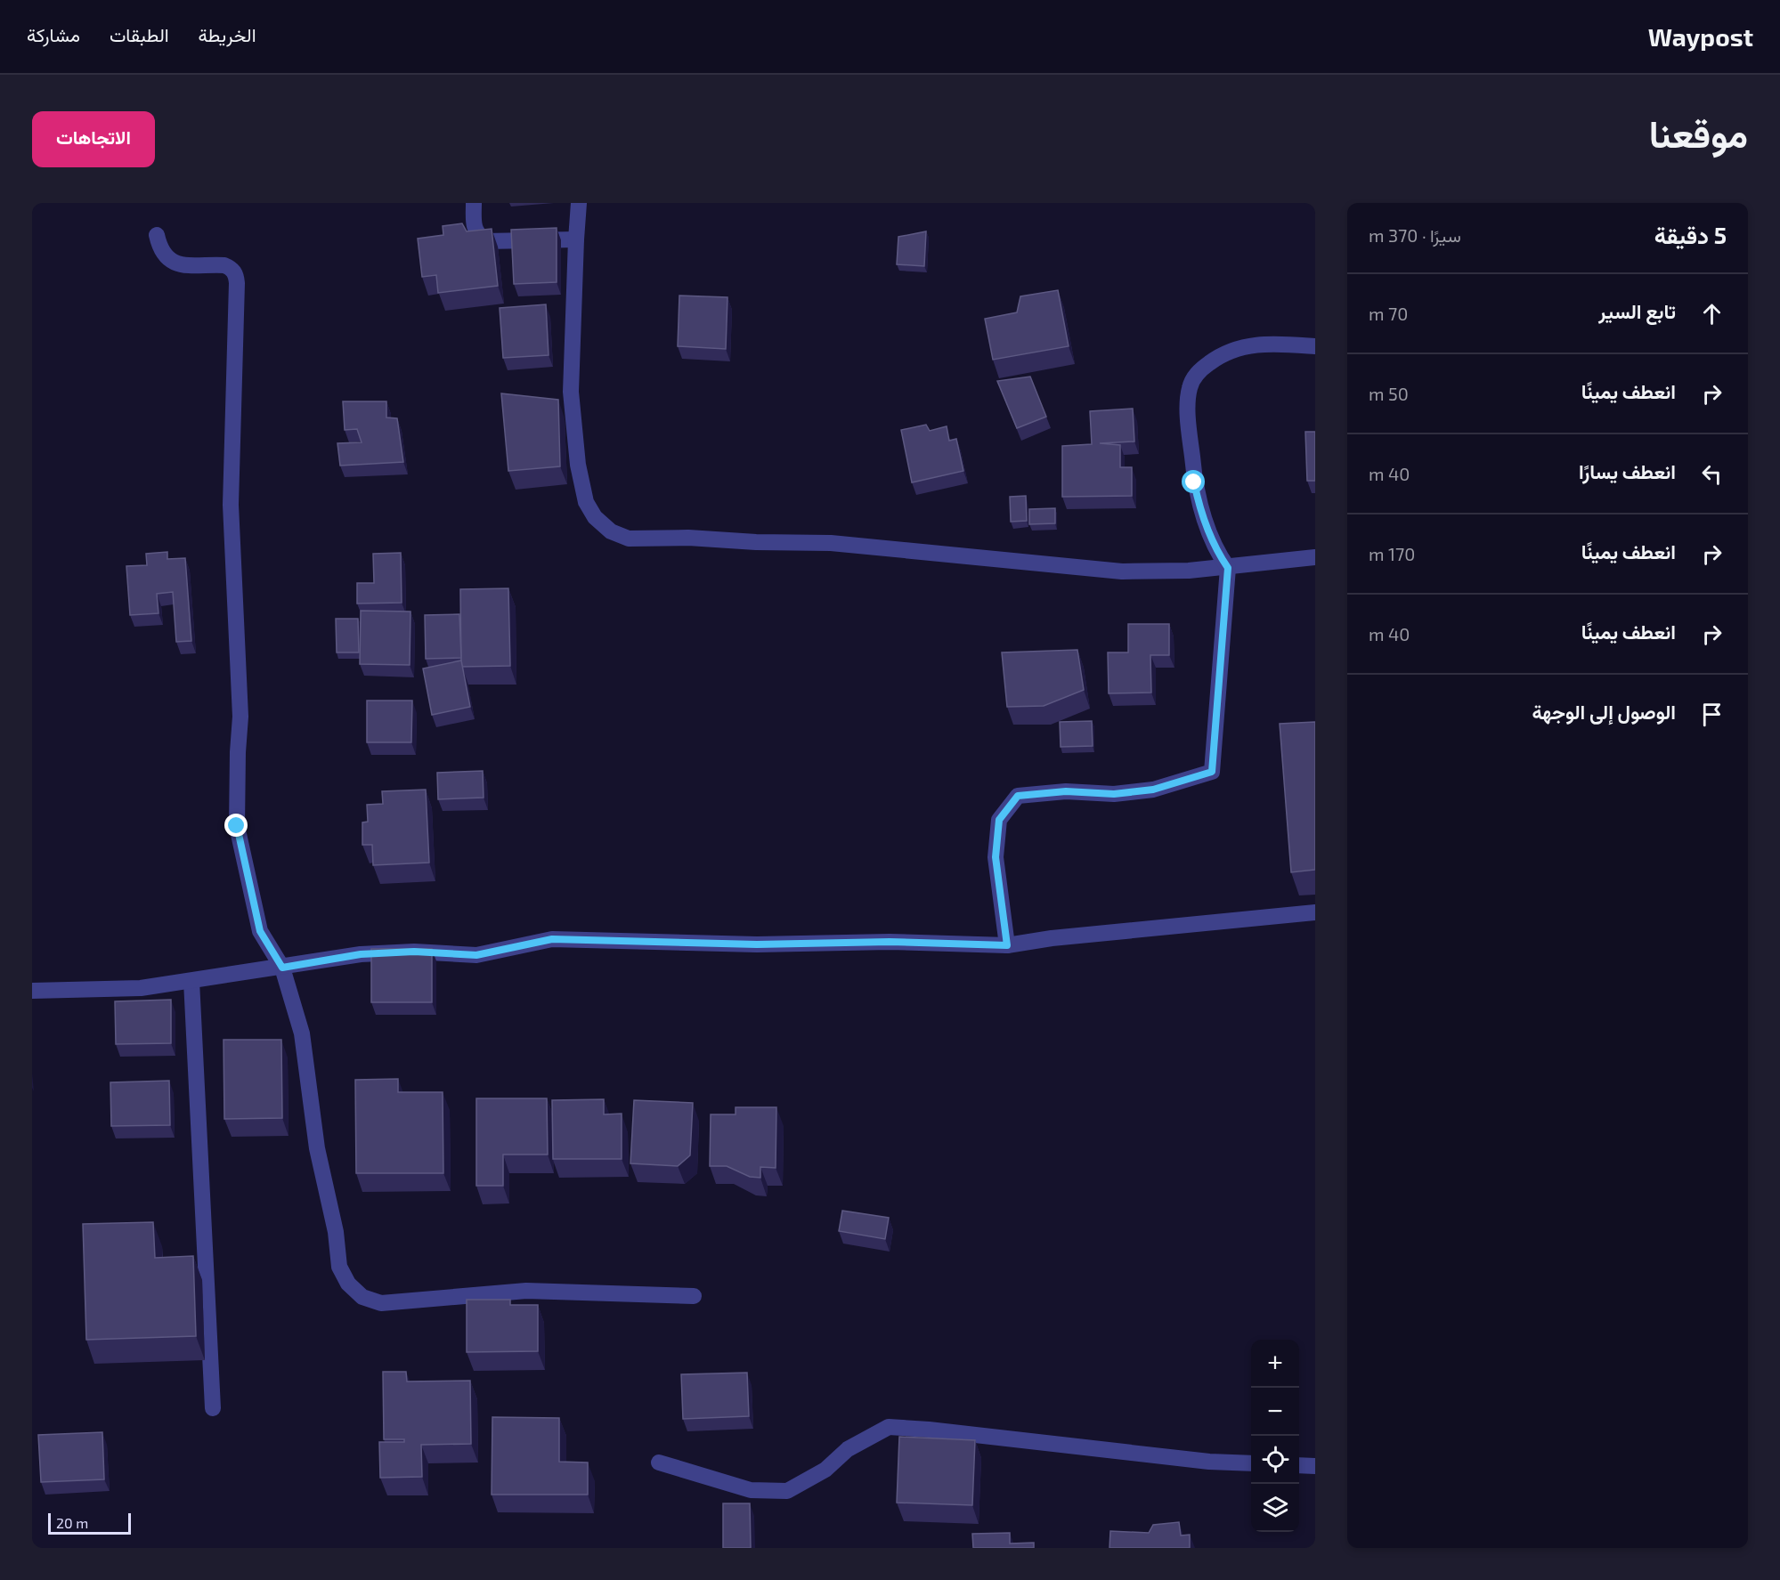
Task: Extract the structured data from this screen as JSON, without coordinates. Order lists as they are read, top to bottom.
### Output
{
  "scale_bar": "20 m",
  "page": {
    "header": "Waypost",
    "nav": ["الخريطة", "الطبقات", "مشاركة"],
    "title": "موقعنا",
    "buttons": "الاتجاهات",
    "heading": ["5 دقيقة", "سيرًا · 370 m"],
    "list": [
      ["تابع السير", "70 m"],
      ["انعطف يمينًا", "50 m"],
      ["انعطف يسارًا", "40 m"],
      ["انعطف يمينًا", "170 m"],
      ["انعطف يمينًا", "40 m"],
      "الوصول إلى الوجهة"
    ],
    "map_buttons": ["+", "−"],
    "scale": "20 m"
  }
}
